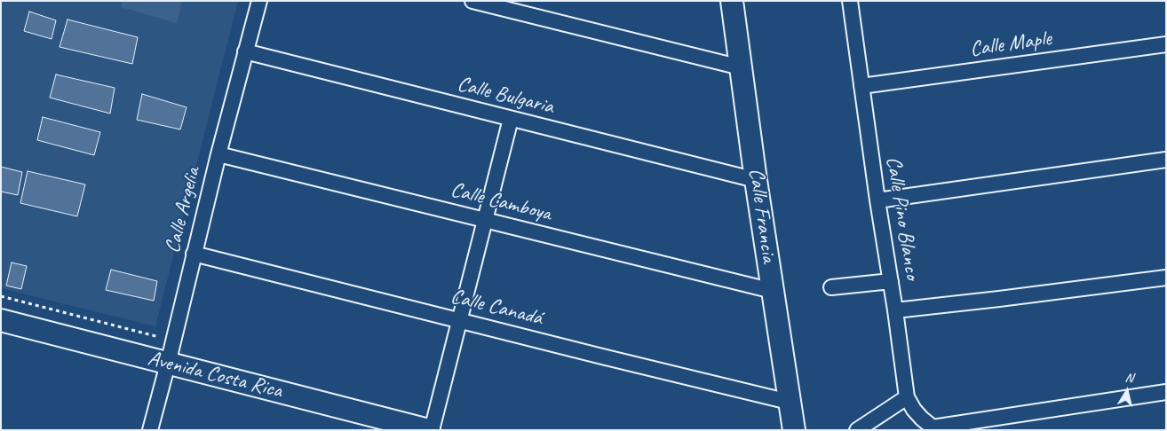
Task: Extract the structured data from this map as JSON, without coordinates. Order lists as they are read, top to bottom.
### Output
{
  "streets": {
    "street": [
      "Calle Maple",
      "Calle Bulgaria",
      "Calle Camboya",
      "Calle Argelia",
      "Calle Francia",
      "Calle Pino Blanco",
      "Calle Canadá",
      "Avenida Costa Rica"
    ]
  },
  "crossings": [
    ["Calle Maple", "Calle Pino Blanco"],
    ["Calle Bulgaria", "Calle Argelia"],
    ["Calle Bulgaria", "Calle Francia"],
    ["Calle Camboya", "Calle Argelia"],
    ["Calle Camboya", "Calle Francia"],
    ["Calle Argelia", "Calle Canadá"],
    ["Calle Argelia", "Avenida Costa Rica"],
    ["Calle Francia", "Calle Canadá"]
  ],
  "north": "top"
}
